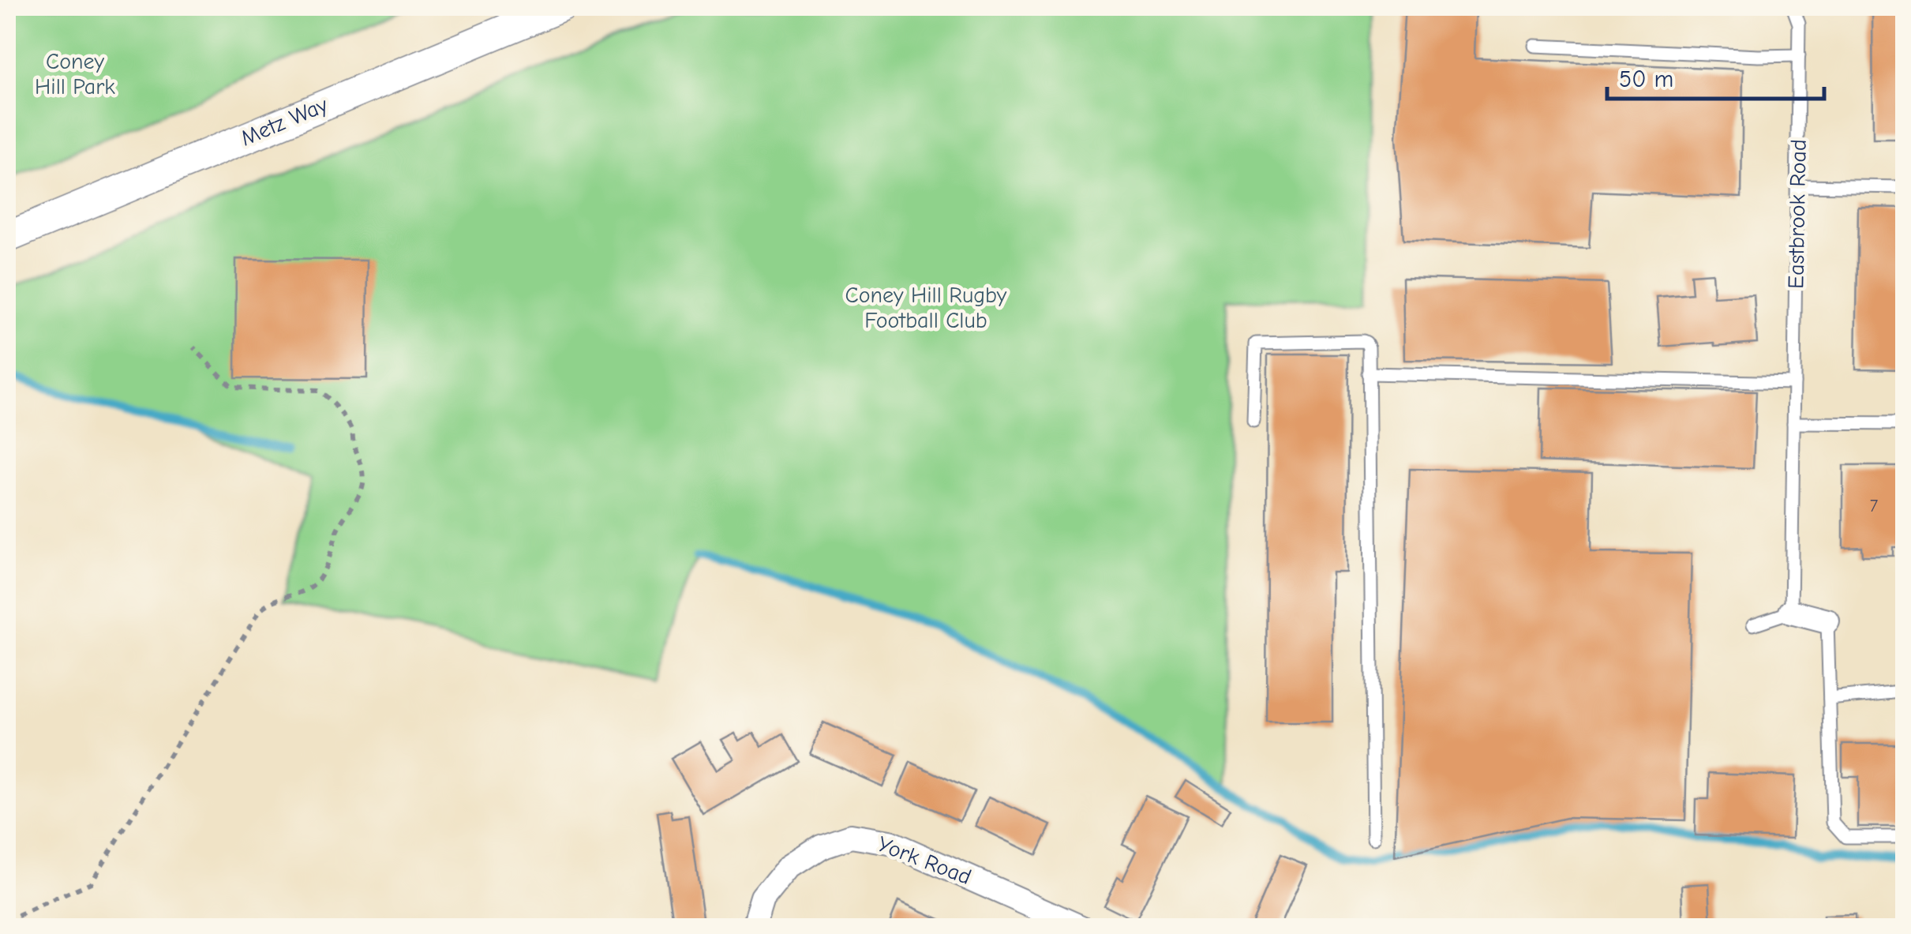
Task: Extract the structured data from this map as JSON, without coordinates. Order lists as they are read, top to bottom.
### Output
{
  "streets": {
    "street": ["Metz Way", "York Road"],
    "lane": ["Eastbrook Road"]
  },
  "parks": ["Coney Hill Park", "Coney Hill Rugby Football Club"],
  "house_numbers": ["7"],
  "scale_bar": "50 m"
}
